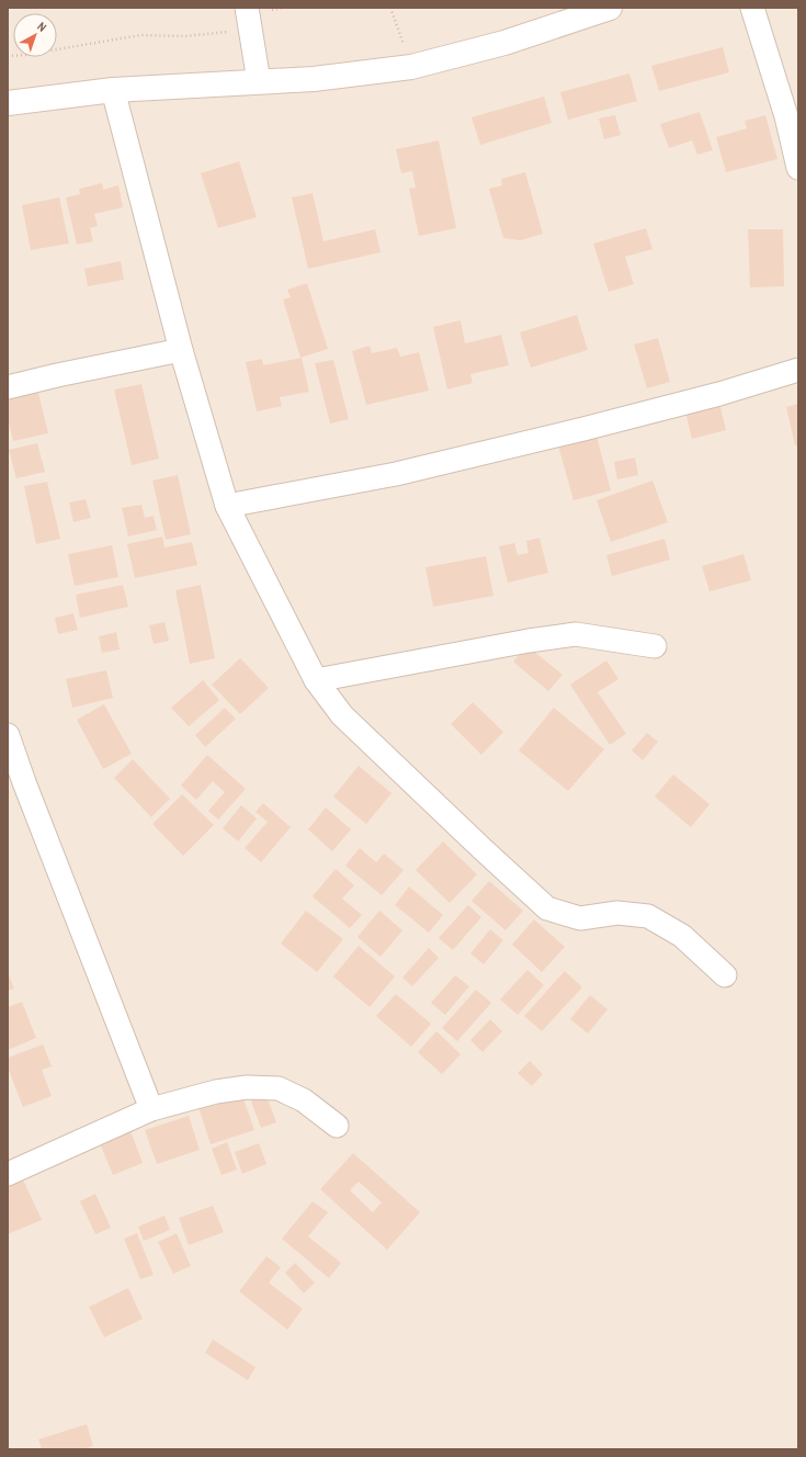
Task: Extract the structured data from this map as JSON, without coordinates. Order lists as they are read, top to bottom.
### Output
{
  "north": "top right"
}
